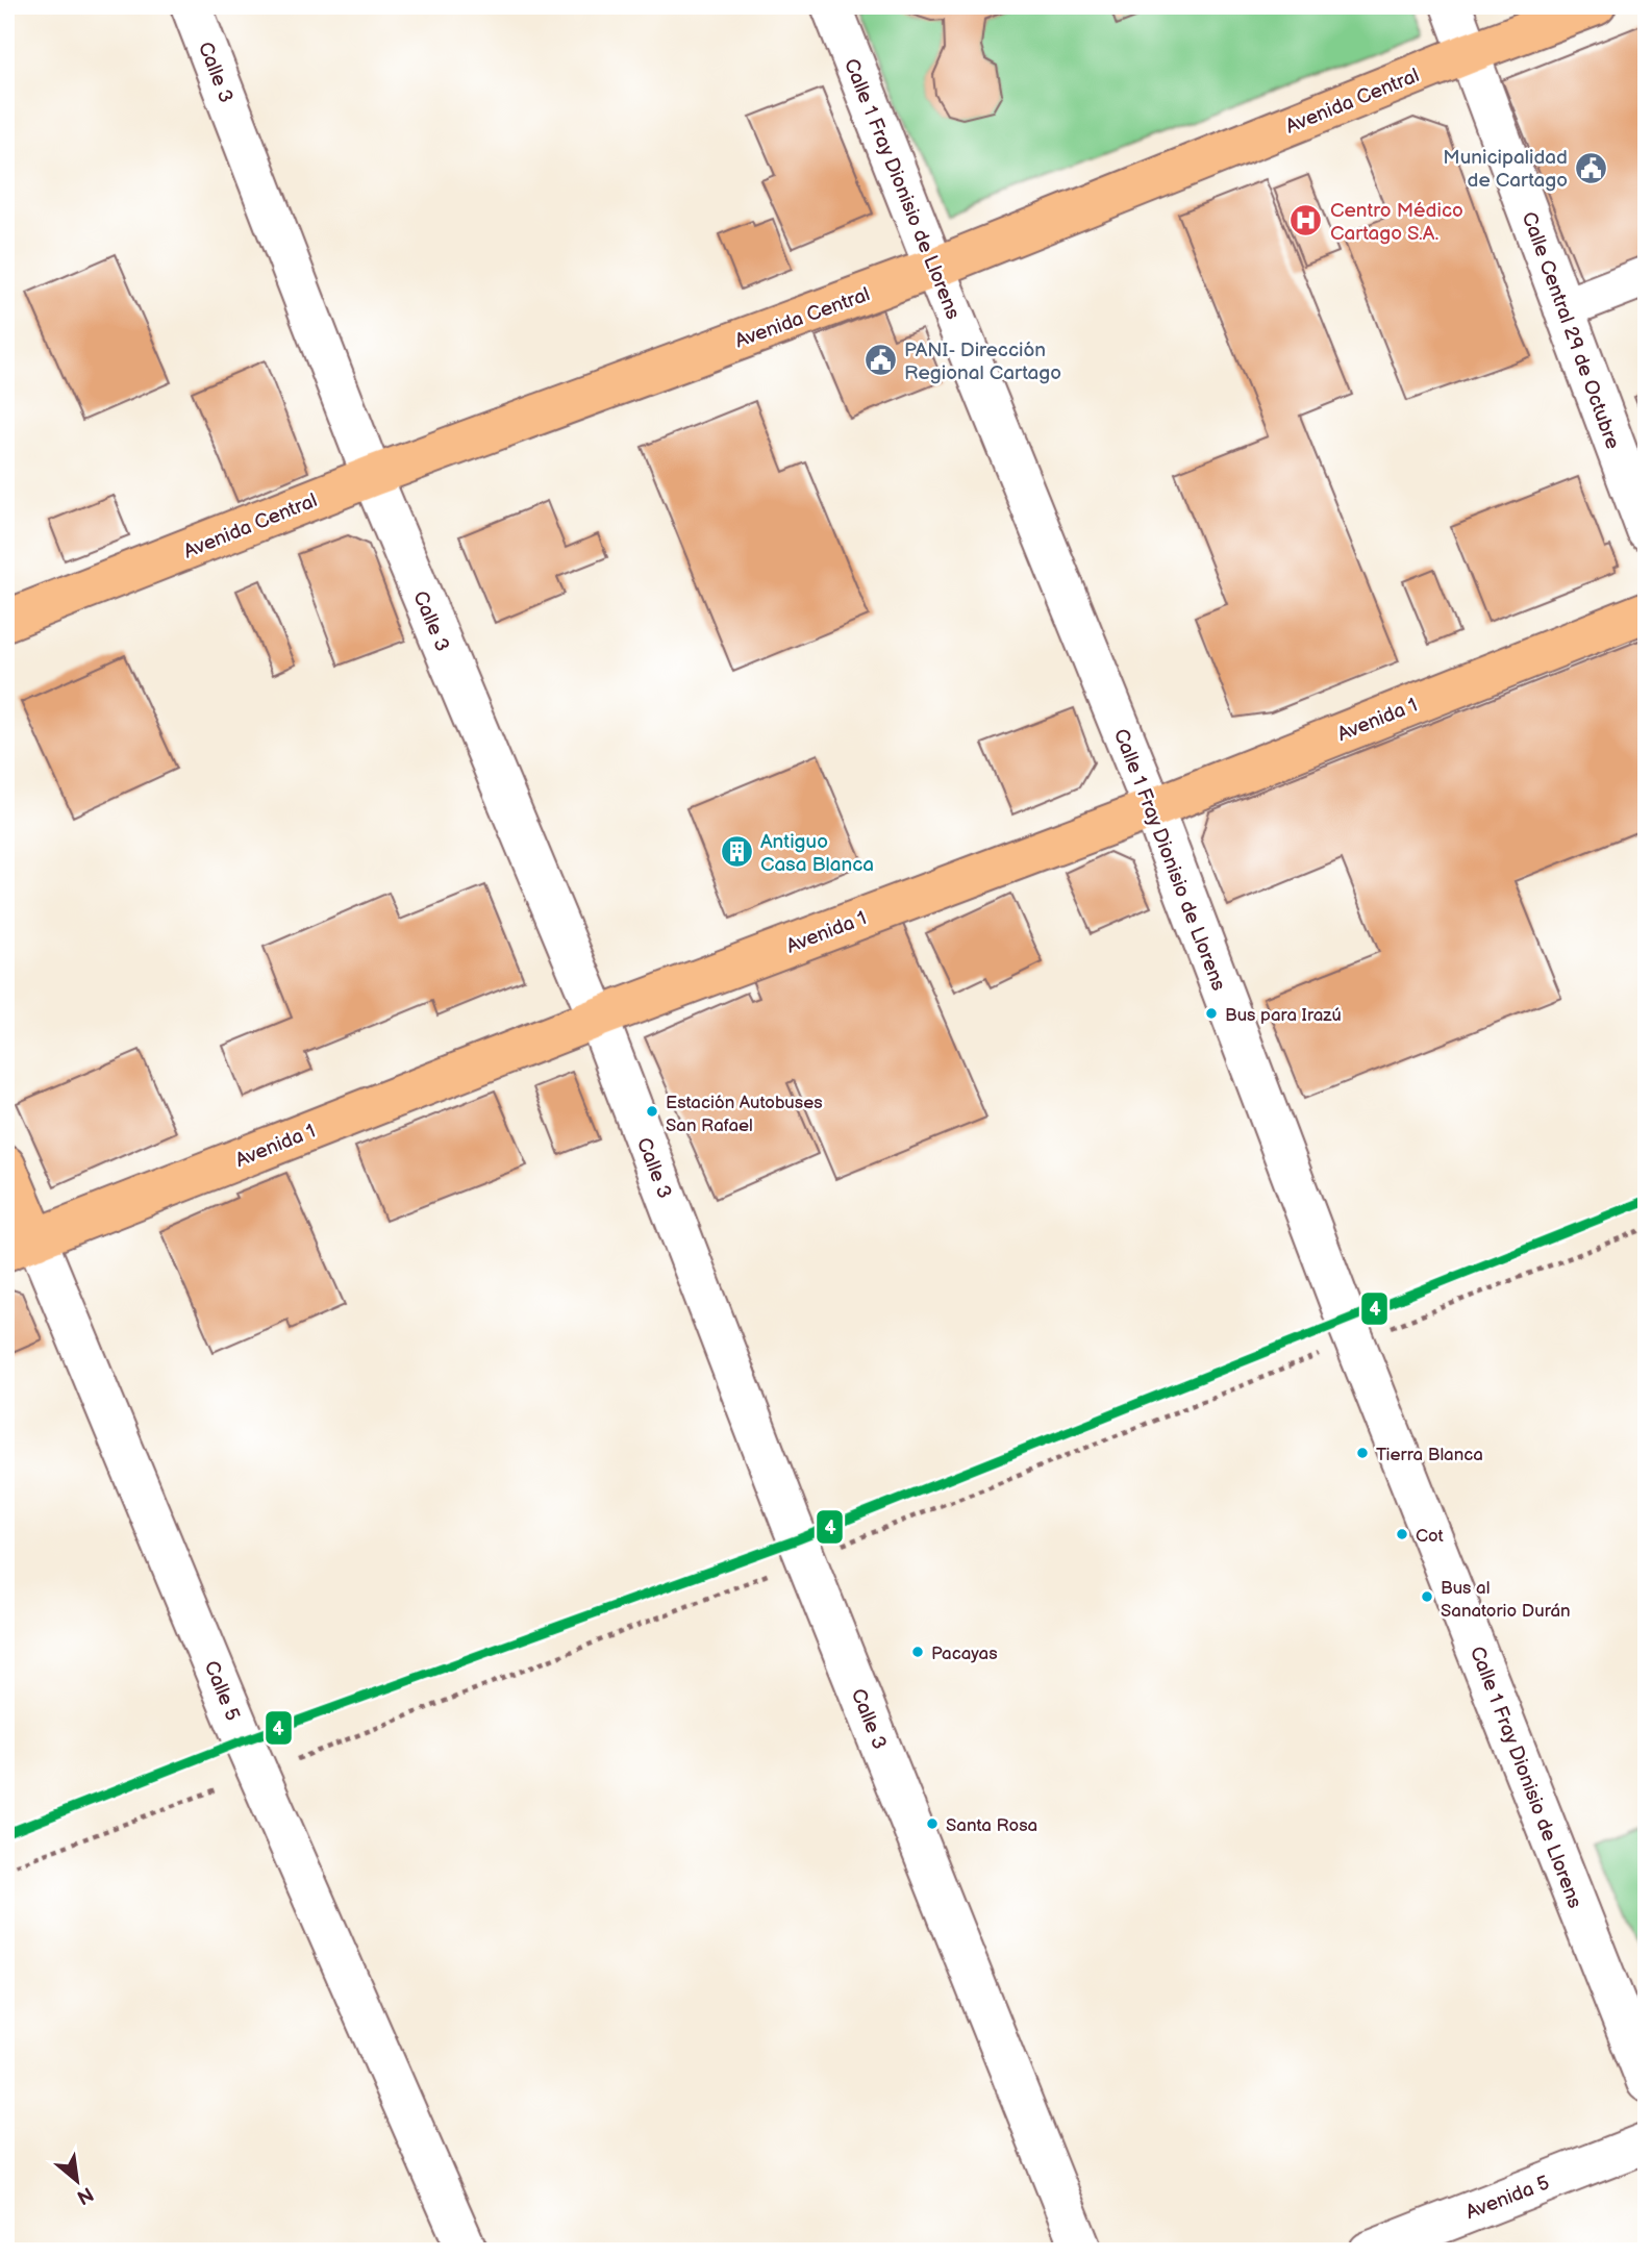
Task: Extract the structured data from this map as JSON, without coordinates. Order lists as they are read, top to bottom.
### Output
{
  "streets": {
    "main road": ["Avenida Central", "Avenida 1", "Calle 5"],
    "street": [
      "Calle 3",
      "Calle 1 Fray Dionisio de Llorens",
      "Calle Central 29 de Octubre",
      "Avenida 5"
    ]
  },
  "crossings": [
    ["Calle 3", "Avenida Central"],
    ["Calle 3", "Avenida 1"],
    ["Avenida Central", "Calle 1 Fray Dionisio de Llorens"],
    ["Avenida Central", "Calle Central 29 de Octubre"],
    ["Calle 1 Fray Dionisio de Llorens", "Avenida 1"],
    ["Avenida 1", "Calle 5"]
  ],
  "places": {
    "public building": ["Municipalidad de Cartago", "PANI- Dirección Regional Cartago"],
    "hospital": ["Centro Médico Cartago S.A."],
    "building": ["Antiguo Casa Blanca"],
    "other": [
      "Bus para Irazú",
      "Estación Autobuses San Rafael",
      "Tierra Blanca",
      "Cot",
      "Bus al Sanatorio Durán",
      "Pacayas",
      "Santa Rosa"
    ]
  },
  "lines": ["transit line 4"],
  "north": "bottom right"
}
